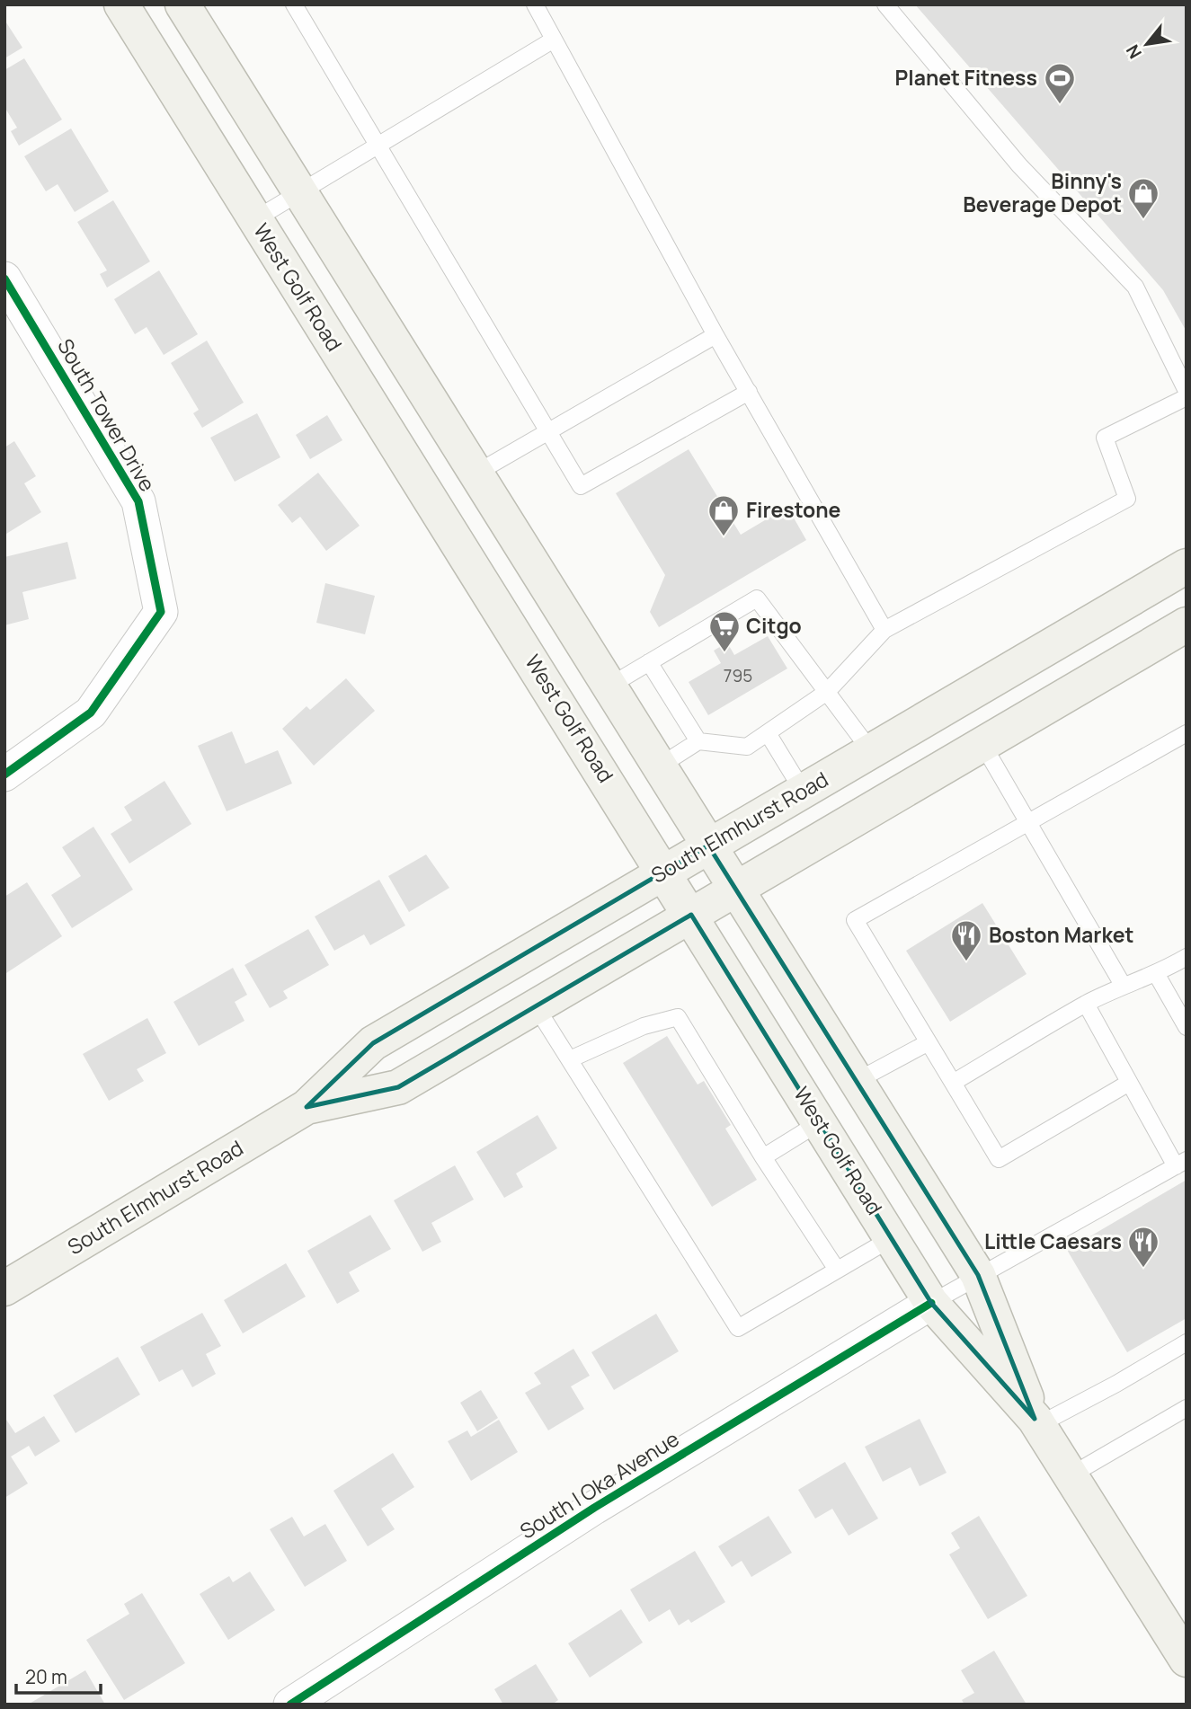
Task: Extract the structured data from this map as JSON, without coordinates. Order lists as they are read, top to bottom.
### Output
{
  "streets": {
    "main road": ["West Golf Road", "South Elmhurst Road"],
    "street": ["South Tower Drive", "South I Oka Avenue"]
  },
  "crossings": [
    ["West Golf Road", "South Elmhurst Road"],
    ["West Golf Road", "South I Oka Avenue"]
  ],
  "places": {
    "sports": ["Planet Fitness"],
    "shop": ["Binny's Beverage Depot", "Firestone"],
    "supermarket": ["Citgo"],
    "restaurant": ["Boston Market", "Little Caesars"]
  },
  "house_numbers": ["795"],
  "scale_bar": "20 m",
  "north": "bottom left"
}
